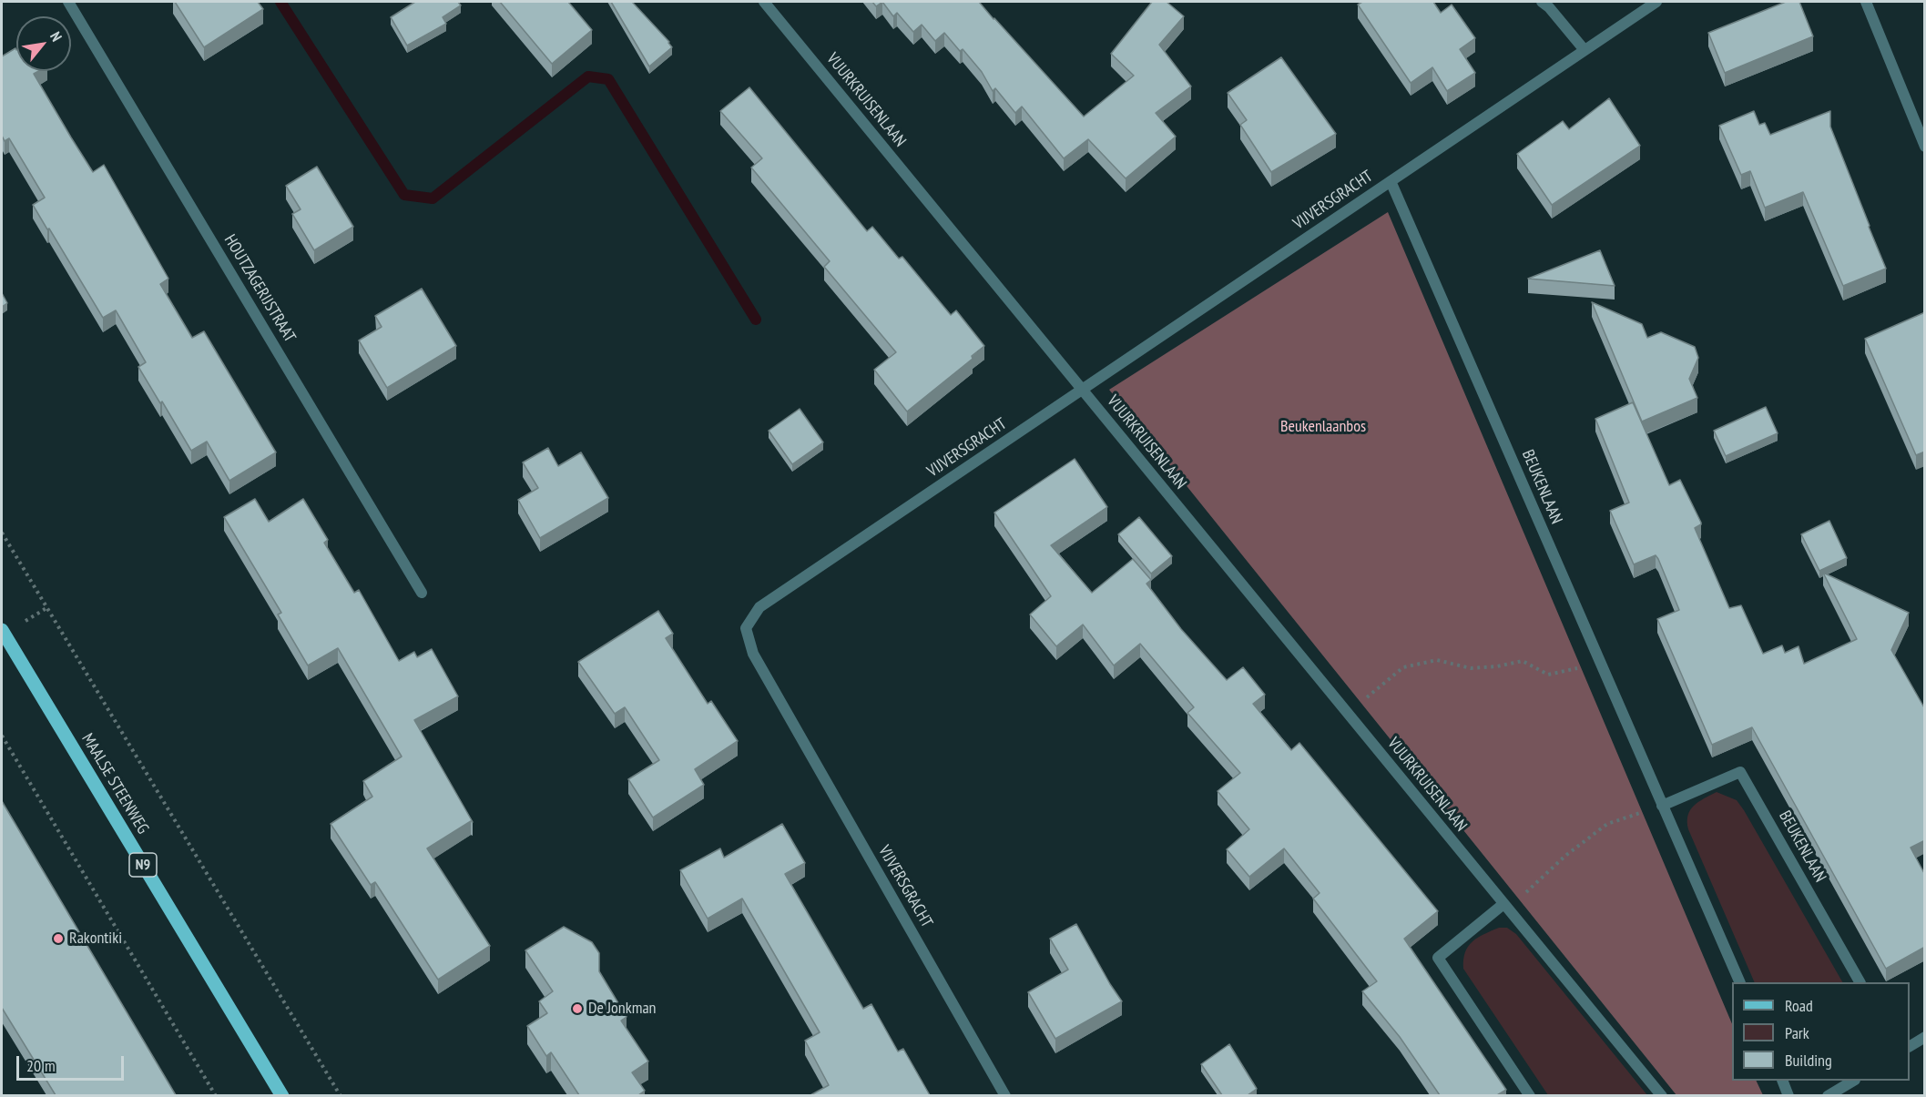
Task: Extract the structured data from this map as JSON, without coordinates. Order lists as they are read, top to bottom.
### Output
{
  "streets": {
    "main road": ["MAALSE STEENWEG", "N9"],
    "street": [
      "VUURKRUISENLAAN",
      "VIJVERSGRACHT",
      "HOUTZAGERIJSTRAAT",
      "BEUKENLAAN"
    ]
  },
  "crossings": [
    ["VUURKRUISENLAAN", "VIJVERSGRACHT"],
    ["VIJVERSGRACHT", "BEUKENLAAN"]
  ],
  "parks": ["Beukenlaanbos"],
  "places": ["Rakontiki", "De Jonkman"],
  "legend": ["Road", "Park", "Building"],
  "scale_bar": "20 m",
  "north": "top right"
}
